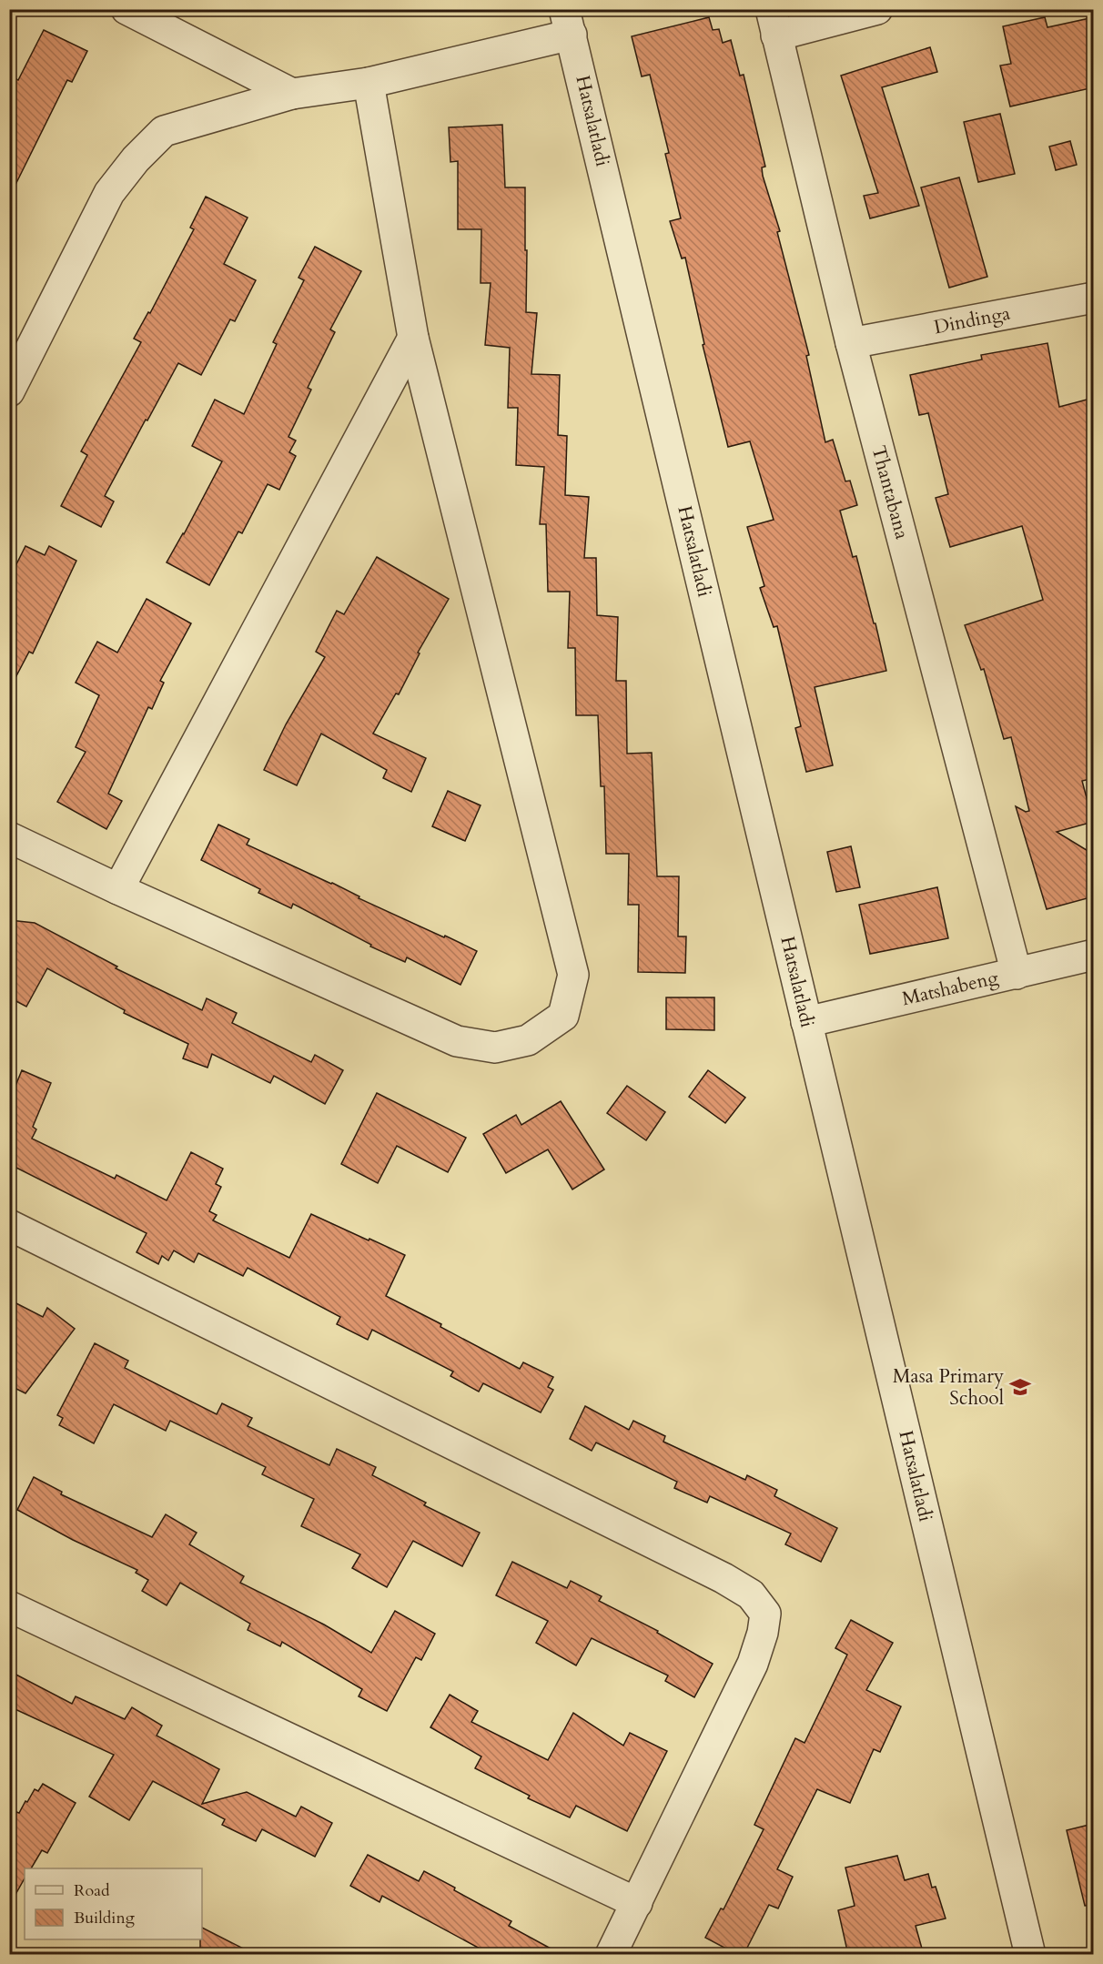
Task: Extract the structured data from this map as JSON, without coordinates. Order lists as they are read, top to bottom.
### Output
{
  "streets": {
    "street": [
      "Hatsalatladi",
      "Dindinga",
      "Thantabana",
      "Matshabeng"
    ]
  },
  "crossings": [
    ["Hatsalatladi", "Matshabeng"],
    ["Dindinga", "Thantabana"],
    ["Thantabana", "Matshabeng"]
  ],
  "places": {
    "school or university": ["Masa Primary School"]
  },
  "legend": ["Road", "Building"]
}
